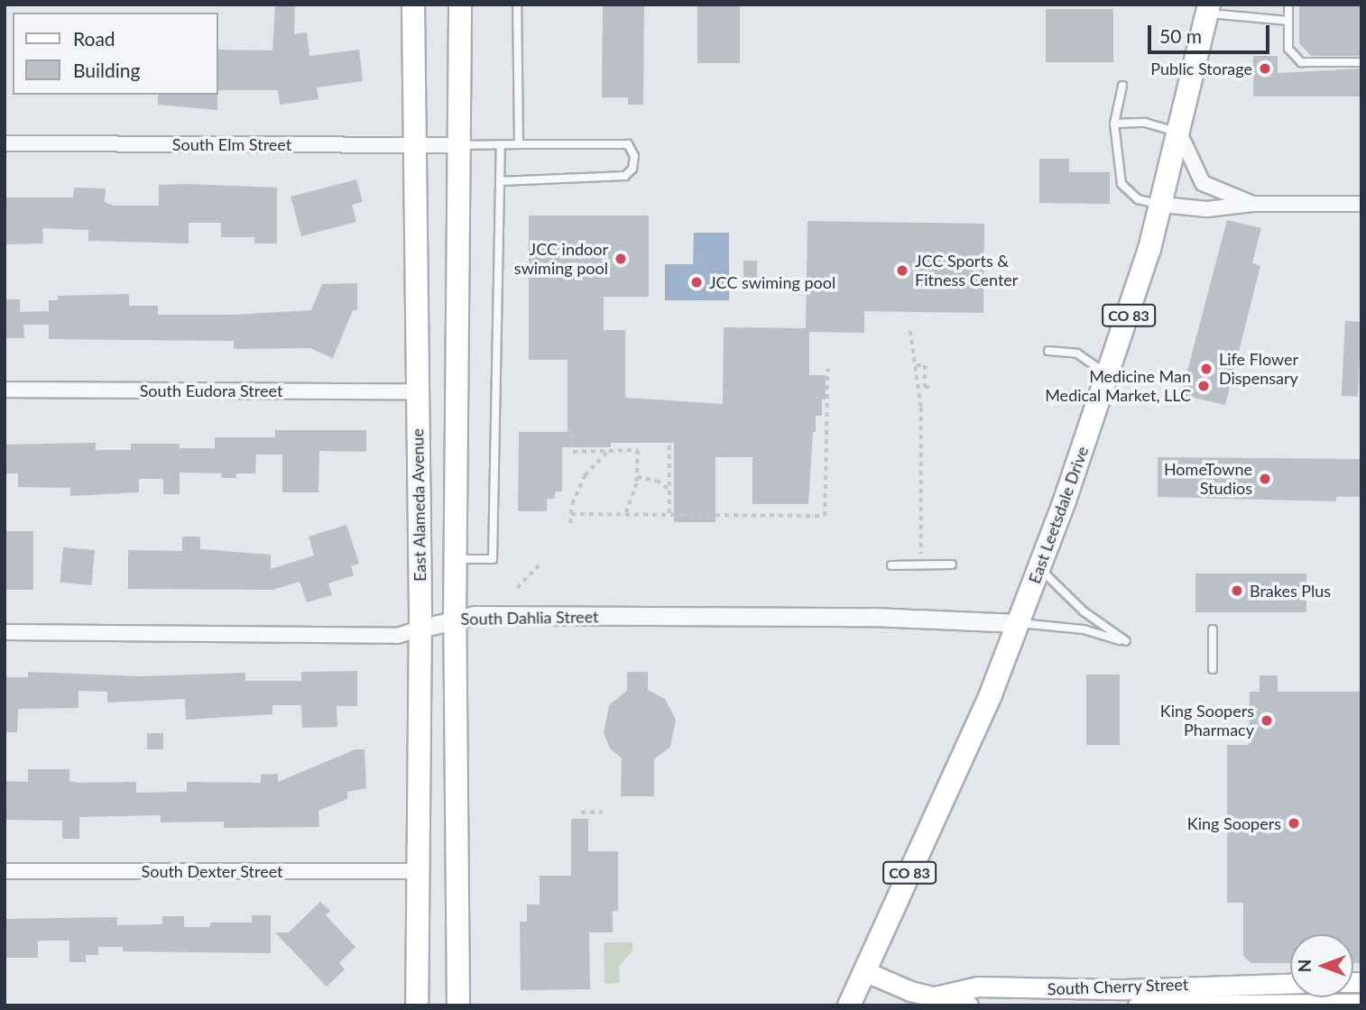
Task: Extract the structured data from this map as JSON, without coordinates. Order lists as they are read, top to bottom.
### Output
{
  "streets": {
    "main road": [
      "CO 83",
      "East Alameda Avenue",
      "East Leetsdale Drive",
      "South Cherry Street"
    ],
    "street": [
      "South Elm Street",
      "South Eudora Street",
      "South Dahlia Street",
      "South Dexter Street"
    ]
  },
  "crossings": [
    ["South Elm Street", "East Alameda Avenue"],
    ["South Eudora Street", "East Alameda Avenue"],
    ["East Alameda Avenue", "South Dahlia Street"],
    ["East Alameda Avenue", "South Dexter Street"],
    ["East Leetsdale Drive", "South Dahlia Street"],
    ["East Leetsdale Drive", "South Cherry Street"]
  ],
  "places": [
    "Public Storage",
    "JCC indoor swiming pool",
    "JCC Sports & Fitness Center",
    "JCC swiming pool",
    "Life Flower Dispensary",
    "Medicine Man Medical Market, LLC",
    "HomeTowne Studios",
    "Brakes Plus",
    "King Soopers Pharmacy",
    "King Soopers"
  ],
  "legend": ["Road", "Building"],
  "scale_bar": "50 m",
  "north": "left"
}
